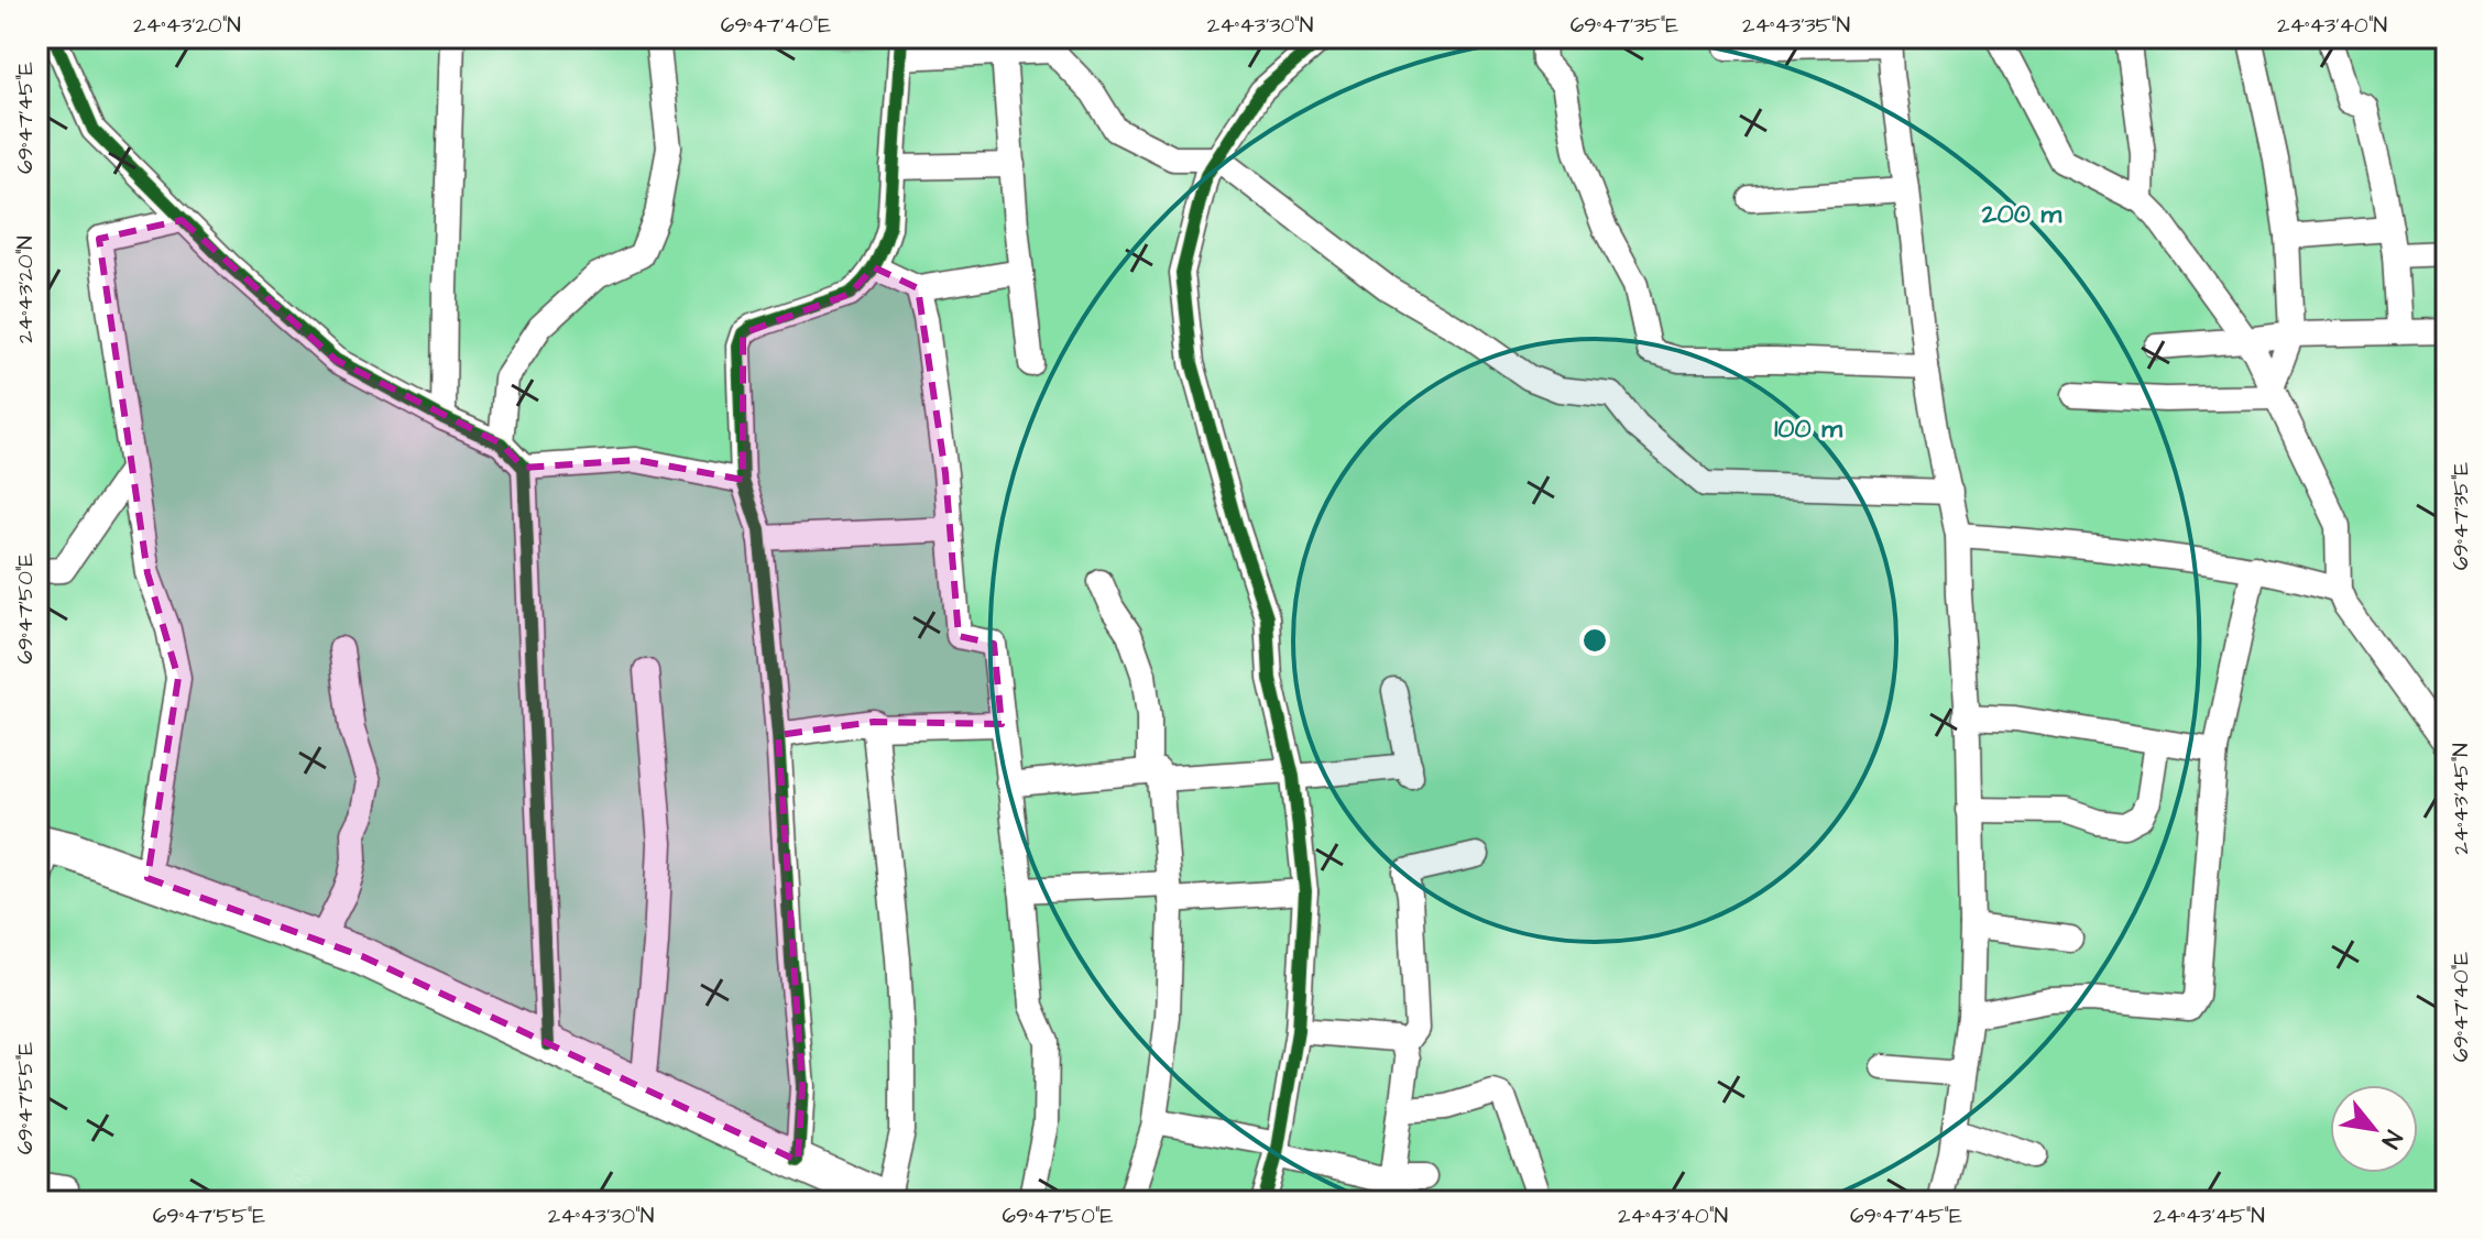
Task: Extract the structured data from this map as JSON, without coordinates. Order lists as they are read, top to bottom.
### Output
{
  "north": "bottom right",
  "coordinates": [
    "24°43'20\"N",
    "69°47'40\"E",
    "24°43'30\"N",
    "69°47'35\"E",
    "24°43'35\"N",
    "24°43'40\"N",
    "69°47'45\"E",
    "69°47'50\"E",
    "24°43'45\"N",
    "69°47'55\"E"
  ],
  "rings": ["200 m", "100 m"]
}
